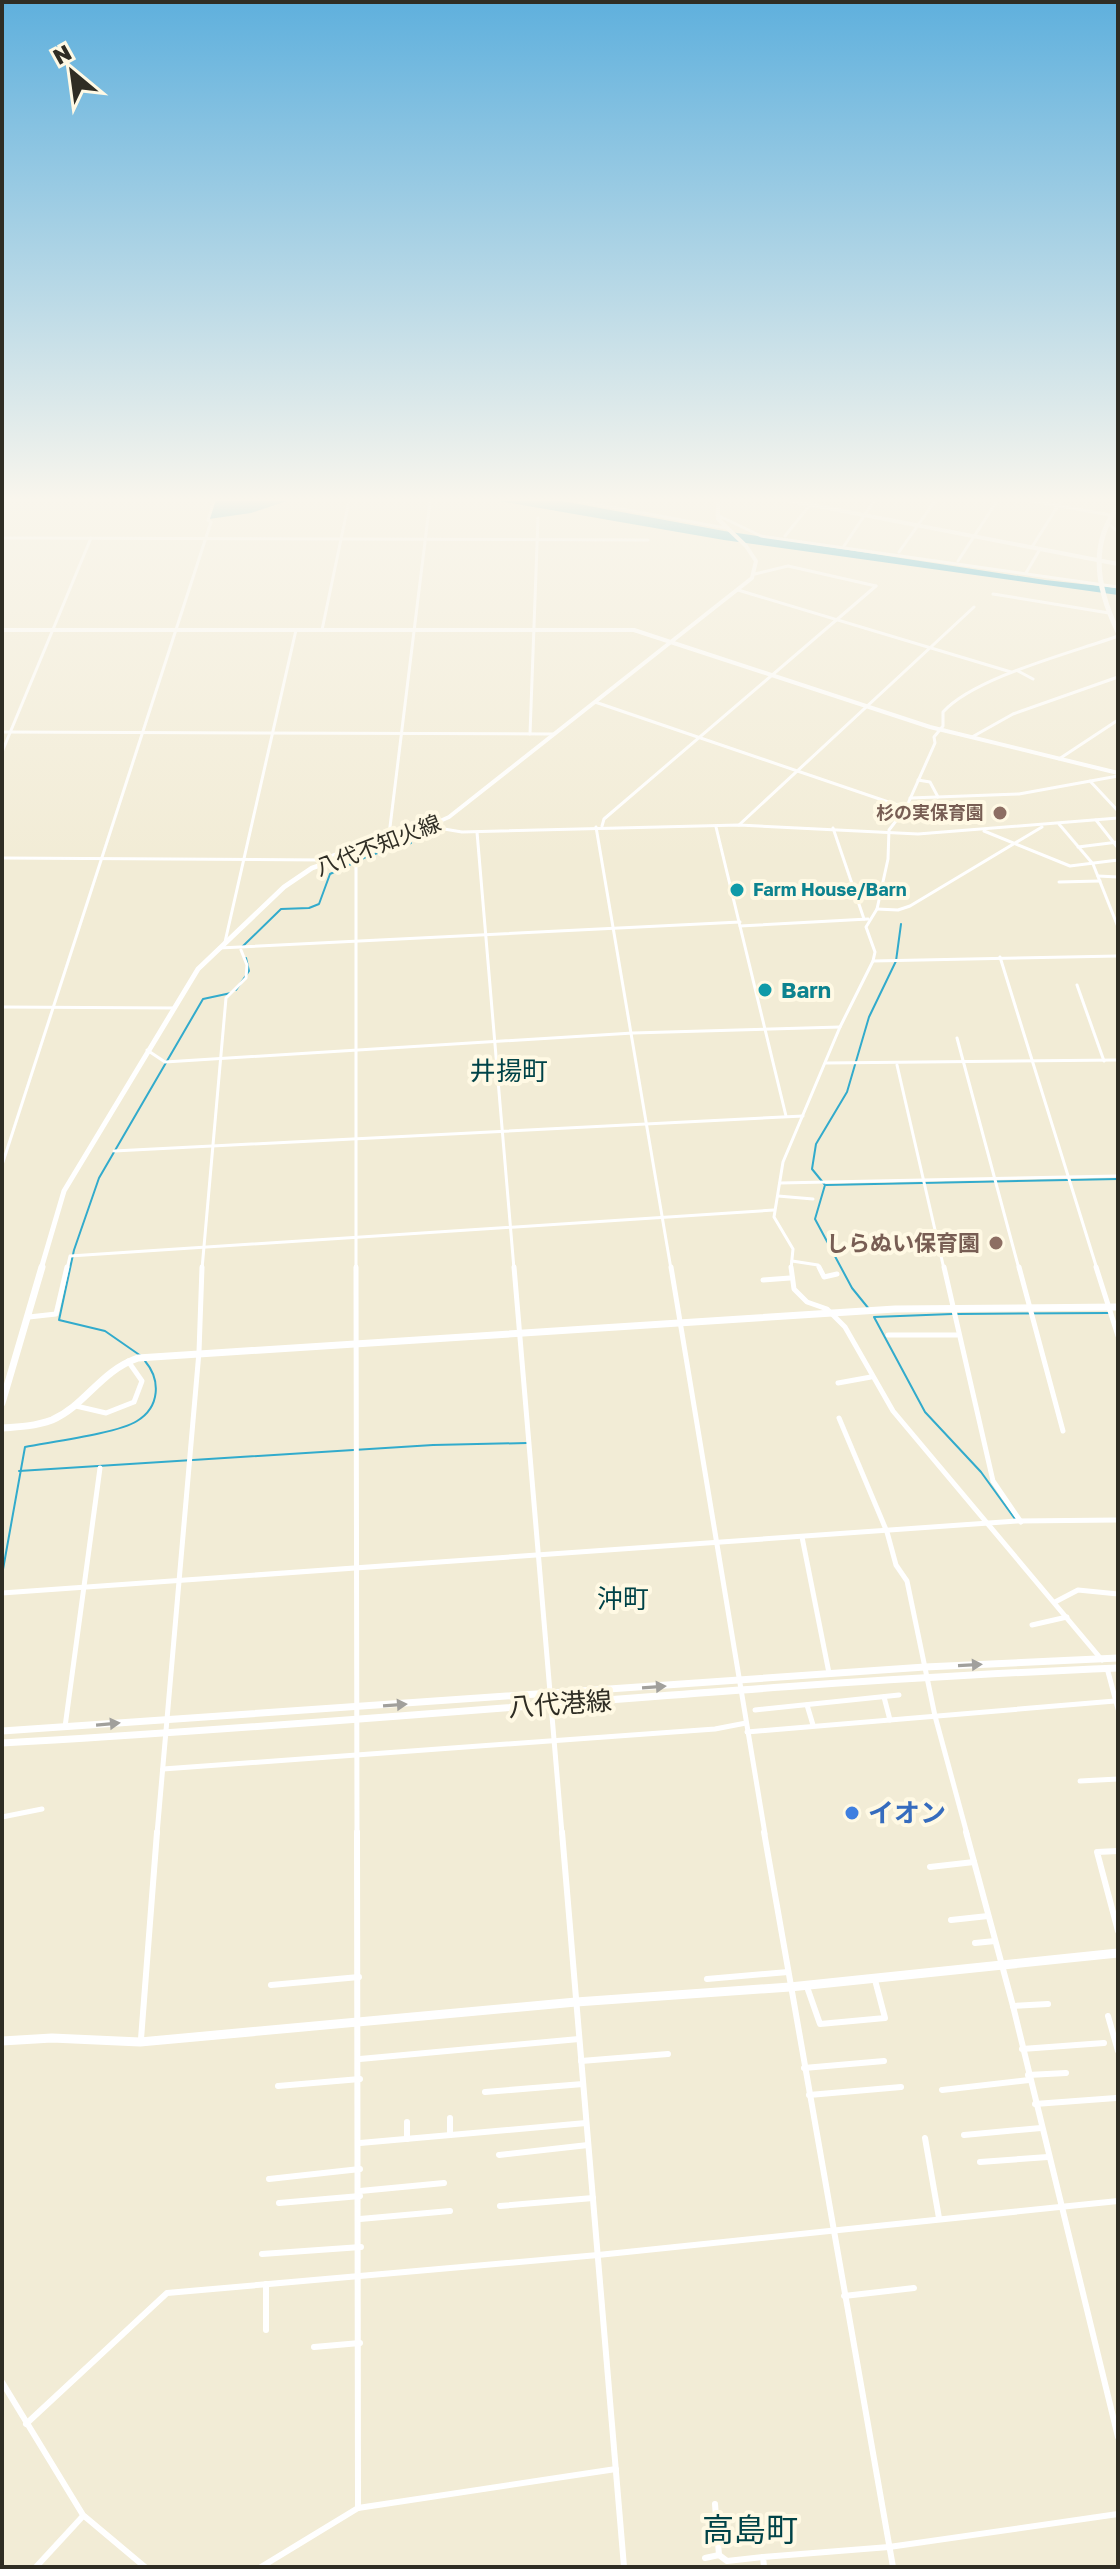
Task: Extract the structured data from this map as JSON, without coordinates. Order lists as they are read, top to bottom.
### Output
{
  "streets": {
    "main road": ["八代不知火線", "八代港線"]
  },
  "districts": ["井揚町", "沖町", "高島町"],
  "places": [
    "杉の実保育園",
    "Farm House/Barn",
    "Barn",
    "しらぬい保育園",
    "イオン"
  ],
  "north": "top left"
}
